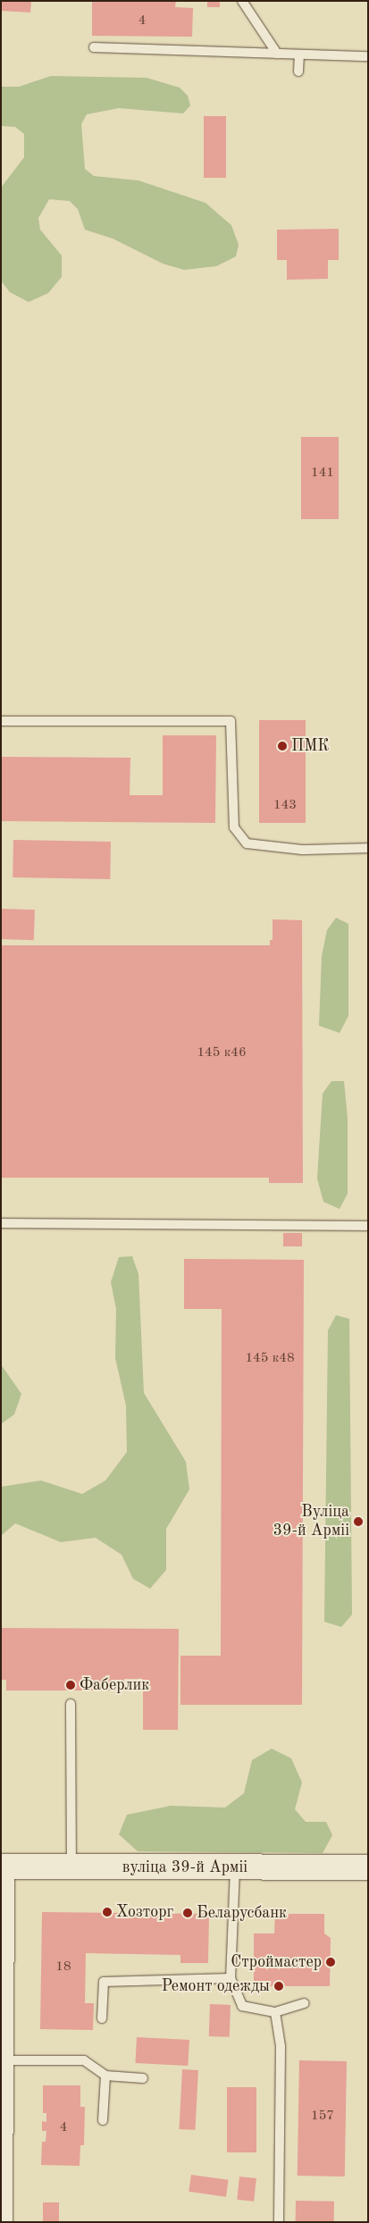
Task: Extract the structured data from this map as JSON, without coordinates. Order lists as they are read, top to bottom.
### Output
{
  "streets": {
    "street": ["вуліца 39-й Арміі"]
  },
  "places": [
    "ПМК",
    "Вуліца 39-й Арміі",
    "Фаберлик",
    "Хозторг",
    "Беларусбанк",
    "Строймастер",
    "Ремонт одежды"
  ],
  "house_numbers": [
    "4",
    "141",
    "143",
    "145 к46",
    "145 к48",
    "18",
    "157",
    "4"
  ]
}
